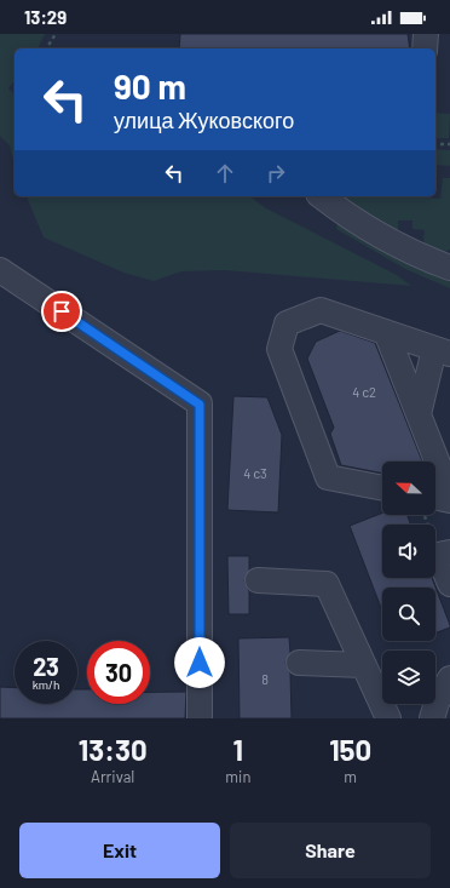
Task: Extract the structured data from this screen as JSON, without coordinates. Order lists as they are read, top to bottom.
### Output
{
  "house_numbers": ["4 с2", "4 с3", "8"],
  "north": "left",
  "page": {
    "status": "13:29",
    "turn": ["90 m", "улица Жуковского"],
    "speed": "23 km/h",
    "limit": "30",
    "eta": [
      "13:30",
      "Arrival",
      "1",
      "min",
      "150",
      "m"
    ],
    "buttons": ["Exit", "Share"]
  }
}
